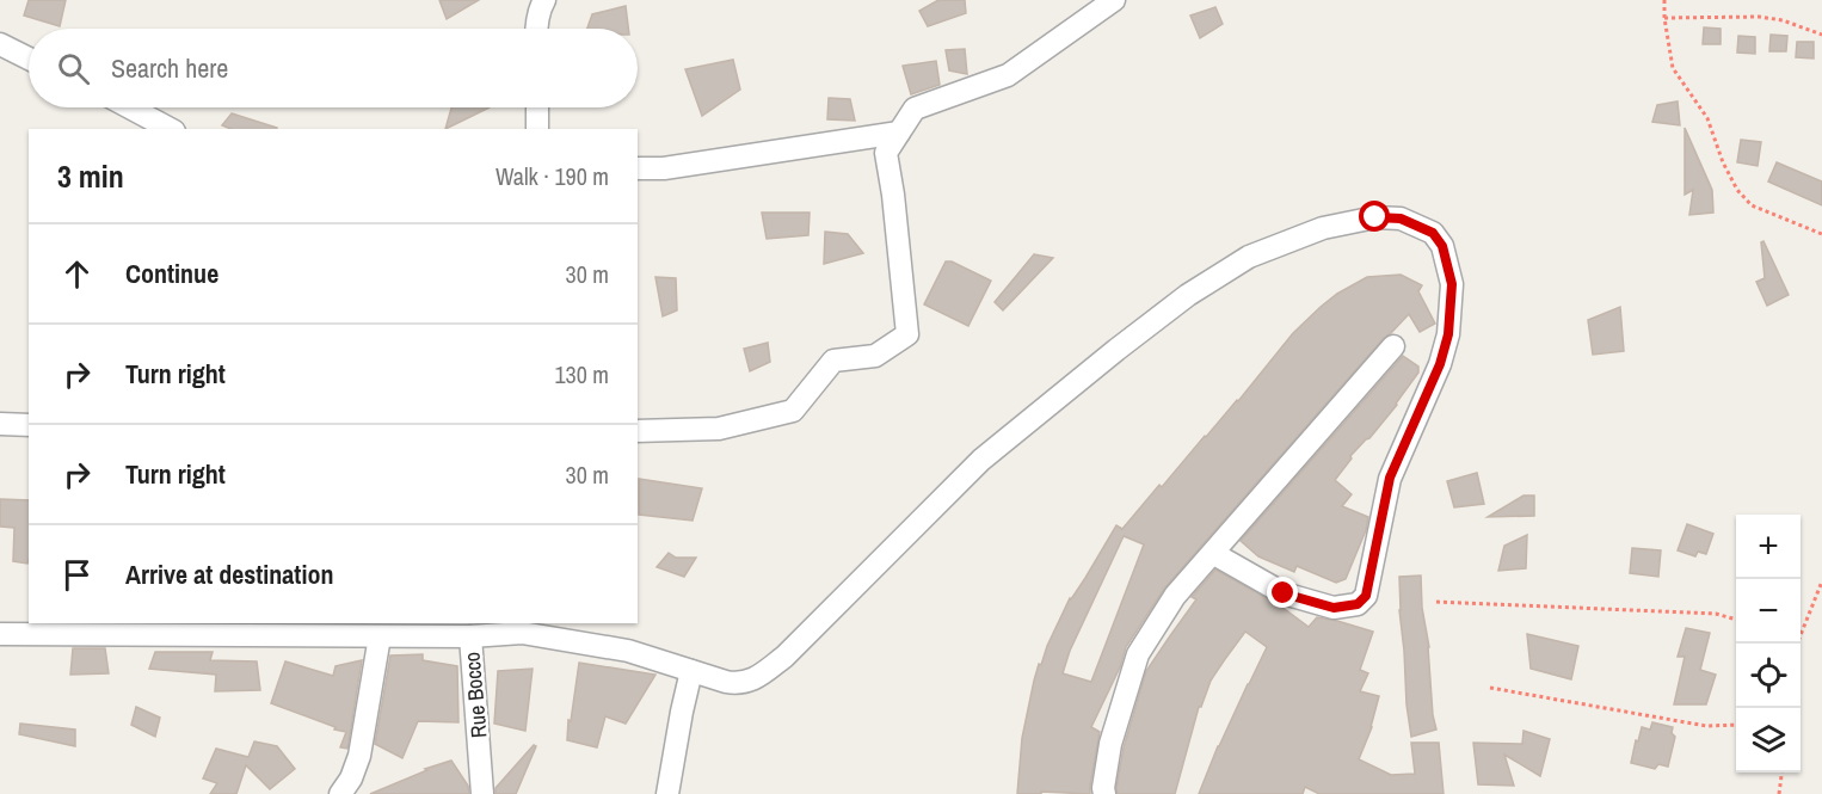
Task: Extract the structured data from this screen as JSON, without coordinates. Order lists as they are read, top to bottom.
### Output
{
  "streets": {
    "street": ["Rue Bocco"]
  },
  "page": {
    "search": "Search here",
    "heading": ["3 min", "Walk · 190 m"],
    "list": [
      ["Continue", "30 m"],
      ["Turn right", "130 m"],
      ["Turn right", "30 m"],
      "Arrive at destination"
    ],
    "map_buttons": ["+", "−"]
  }
}
